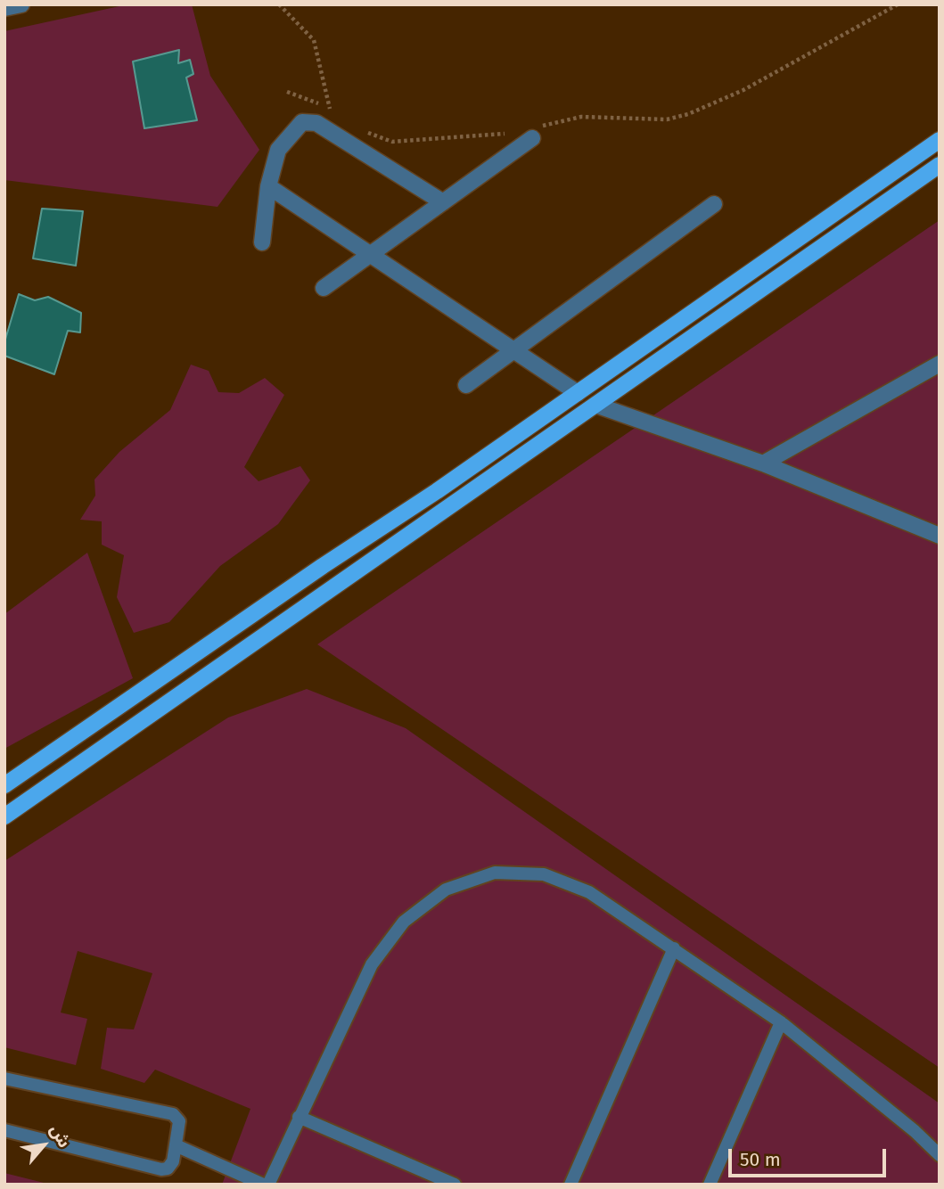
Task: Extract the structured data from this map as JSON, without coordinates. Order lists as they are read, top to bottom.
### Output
{
  "scale_bar": "50 m",
  "north": "top right"
}
